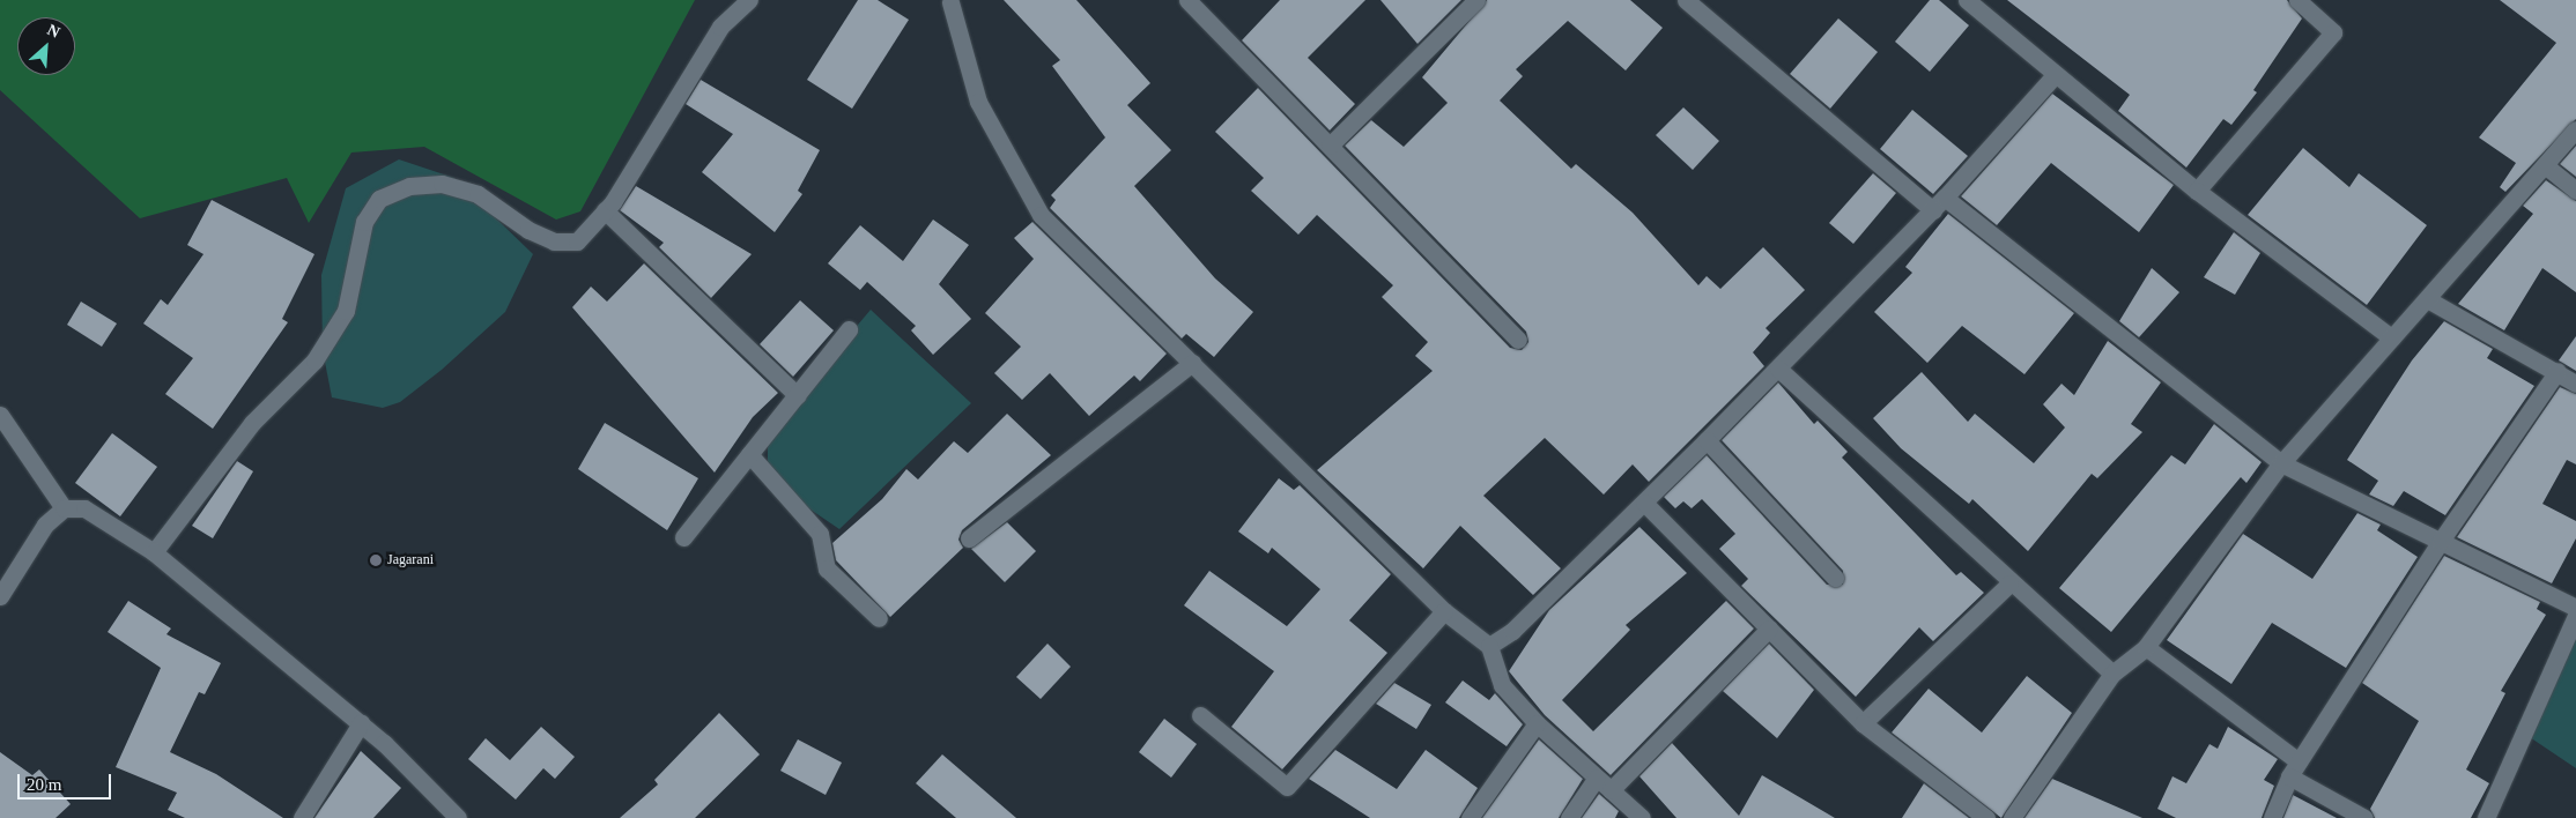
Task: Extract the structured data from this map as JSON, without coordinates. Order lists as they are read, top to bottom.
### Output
{
  "places": ["Jagarani"],
  "scale_bar": "20 m",
  "north": "top right"
}
